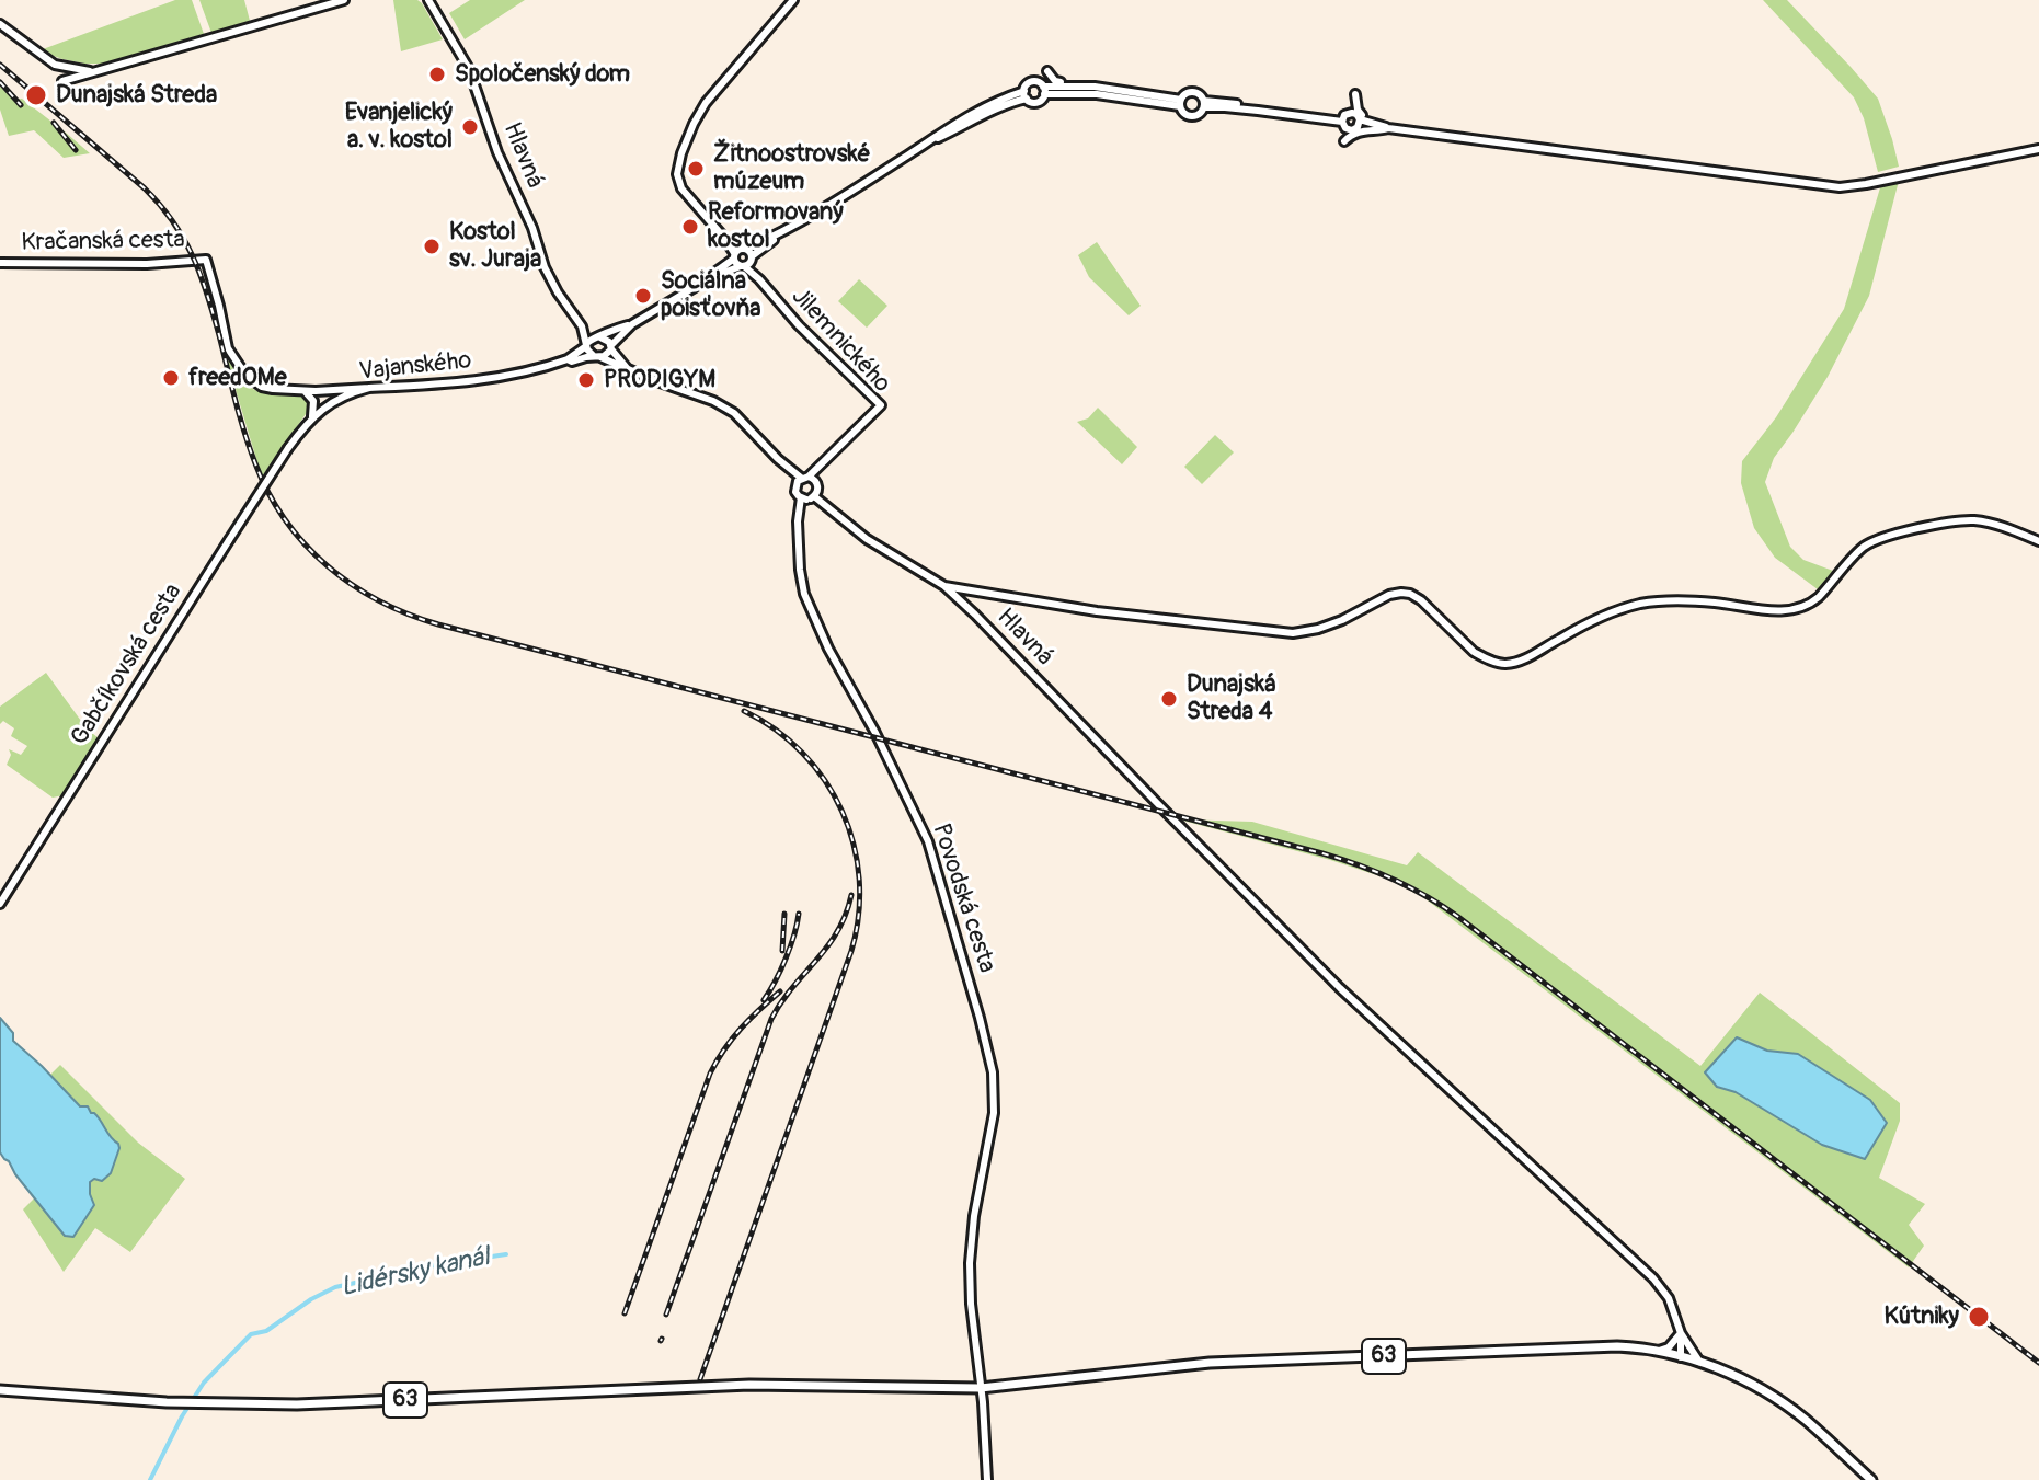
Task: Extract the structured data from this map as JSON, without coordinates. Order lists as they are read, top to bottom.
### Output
{
  "streets": {
    "main road": [
      "Hlavná",
      "Kračanská cesta",
      "Jilemnického",
      "Vajanského",
      "Gabčíkovská cesta",
      "Povodská cesta",
      "63"
    ]
  },
  "crossings": [
    ["Hlavná", "Jilemnického"],
    ["Hlavná", "Povodská cesta"],
    ["Jilemnického", "Povodská cesta"],
    ["Vajanského", "Gabčíkovská cesta"],
    ["Povodská cesta", "63"]
  ],
  "water": ["Lidérsky kanál"],
  "places": [
    "Spoločenský dom",
    "Dunajská Streda",
    "Evanjelický a. v. kostol",
    "Žitnoostrovské múzeum",
    "Reformovaný kostol",
    "Kostol sv. Juraja",
    "Sociálna poisťovňa",
    "freedOMe",
    "PRODIGYM",
    "Dunajská Streda 4",
    "Kútniky"
  ]
}
